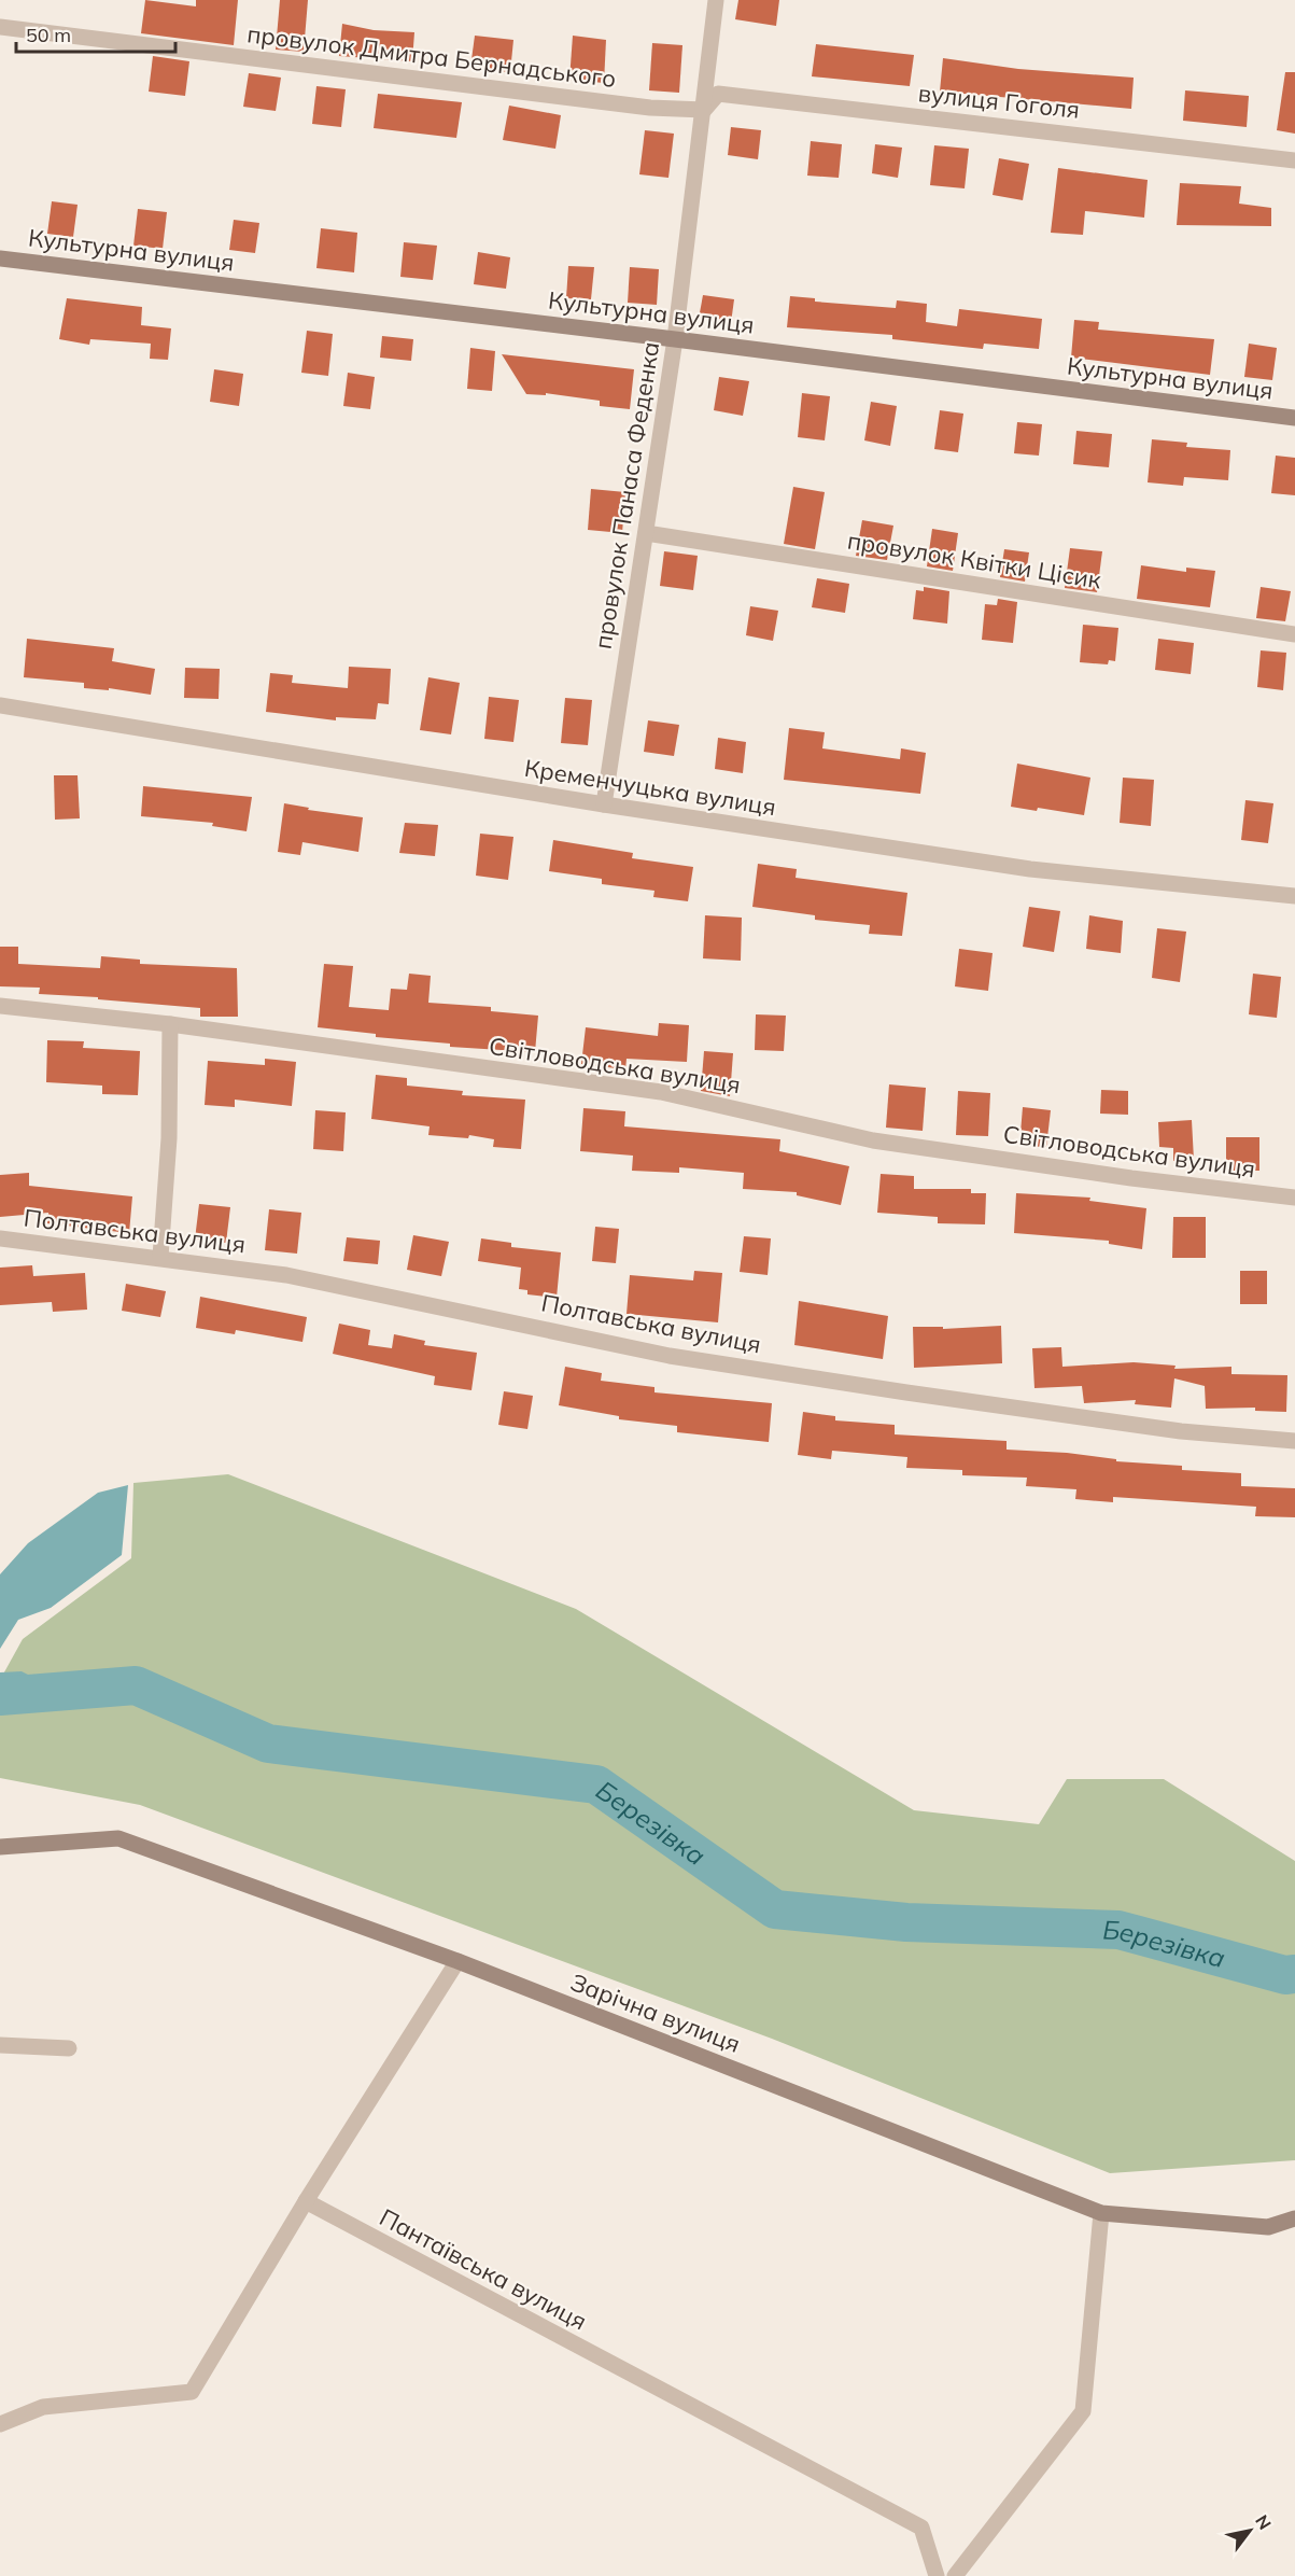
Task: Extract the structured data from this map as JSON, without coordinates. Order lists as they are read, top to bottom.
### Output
{
  "streets": {
    "street": [
      "провулок Дмитра Бернадського",
      "вулиця Гоголя",
      "Культурна вулиця",
      "провулок Панаса Феденка",
      "провулок Квітки Цісик",
      "Кременчуцька вулиця",
      "Світловодська вулиця",
      "Полтавська вулиця",
      "Зарічна вулиця",
      "Пантаївська вулиця"
    ]
  },
  "crossings": [
    ["провулок Дмитра Бернадського", "вулиця Гоголя"],
    ["провулок Дмитра Бернадського", "провулок Панаса Феденка"],
    ["вулиця Гоголя", "провулок Панаса Феденка"],
    ["Культурна вулиця", "провулок Панаса Феденка"],
    ["провулок Панаса Феденка", "провулок Квітки Цісик"],
    ["провулок Панаса Феденка", "Кременчуцька вулиця"]
  ],
  "water": ["Березівка"],
  "scale_bar": "50 m",
  "north": "top right"
}
